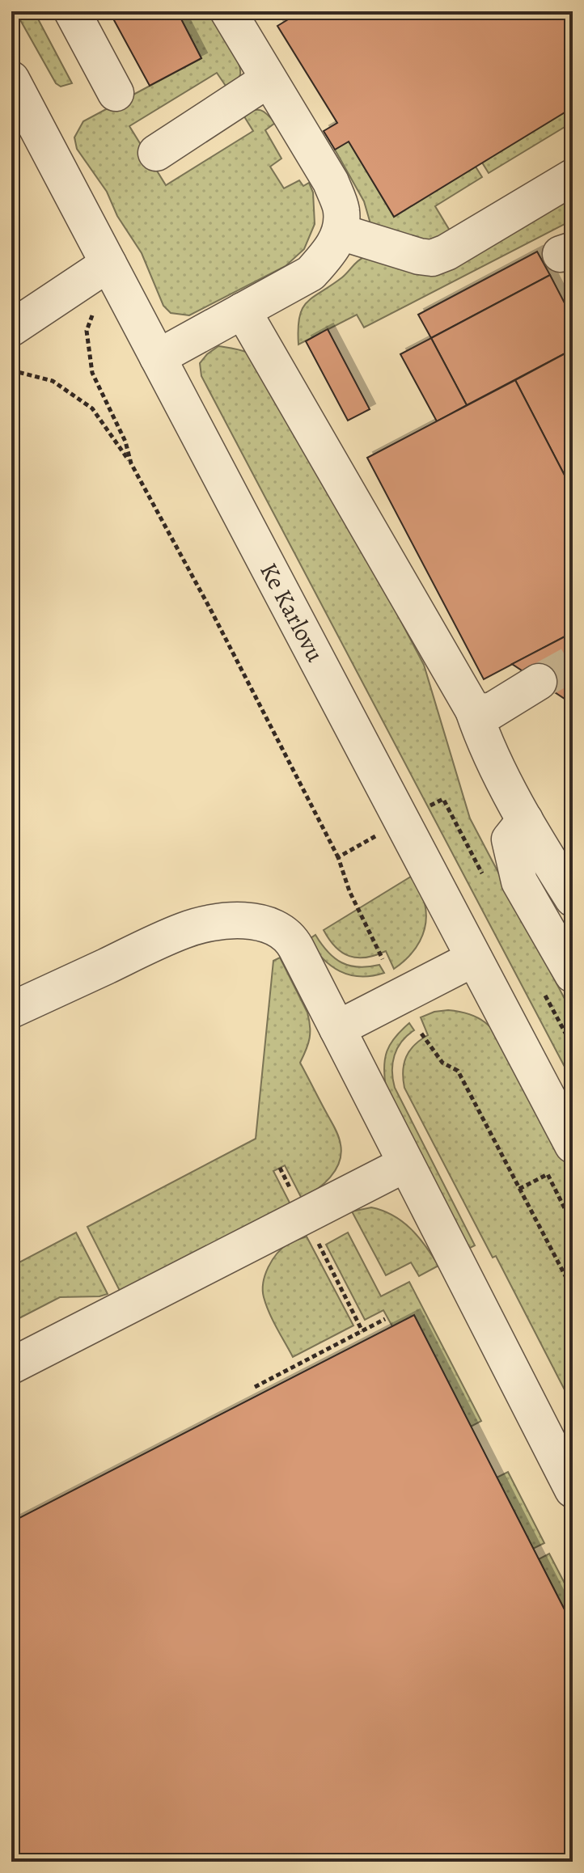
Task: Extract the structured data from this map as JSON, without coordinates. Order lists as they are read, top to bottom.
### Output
{
  "streets": {
    "street": ["Ke Karlovu"]
  }
}
